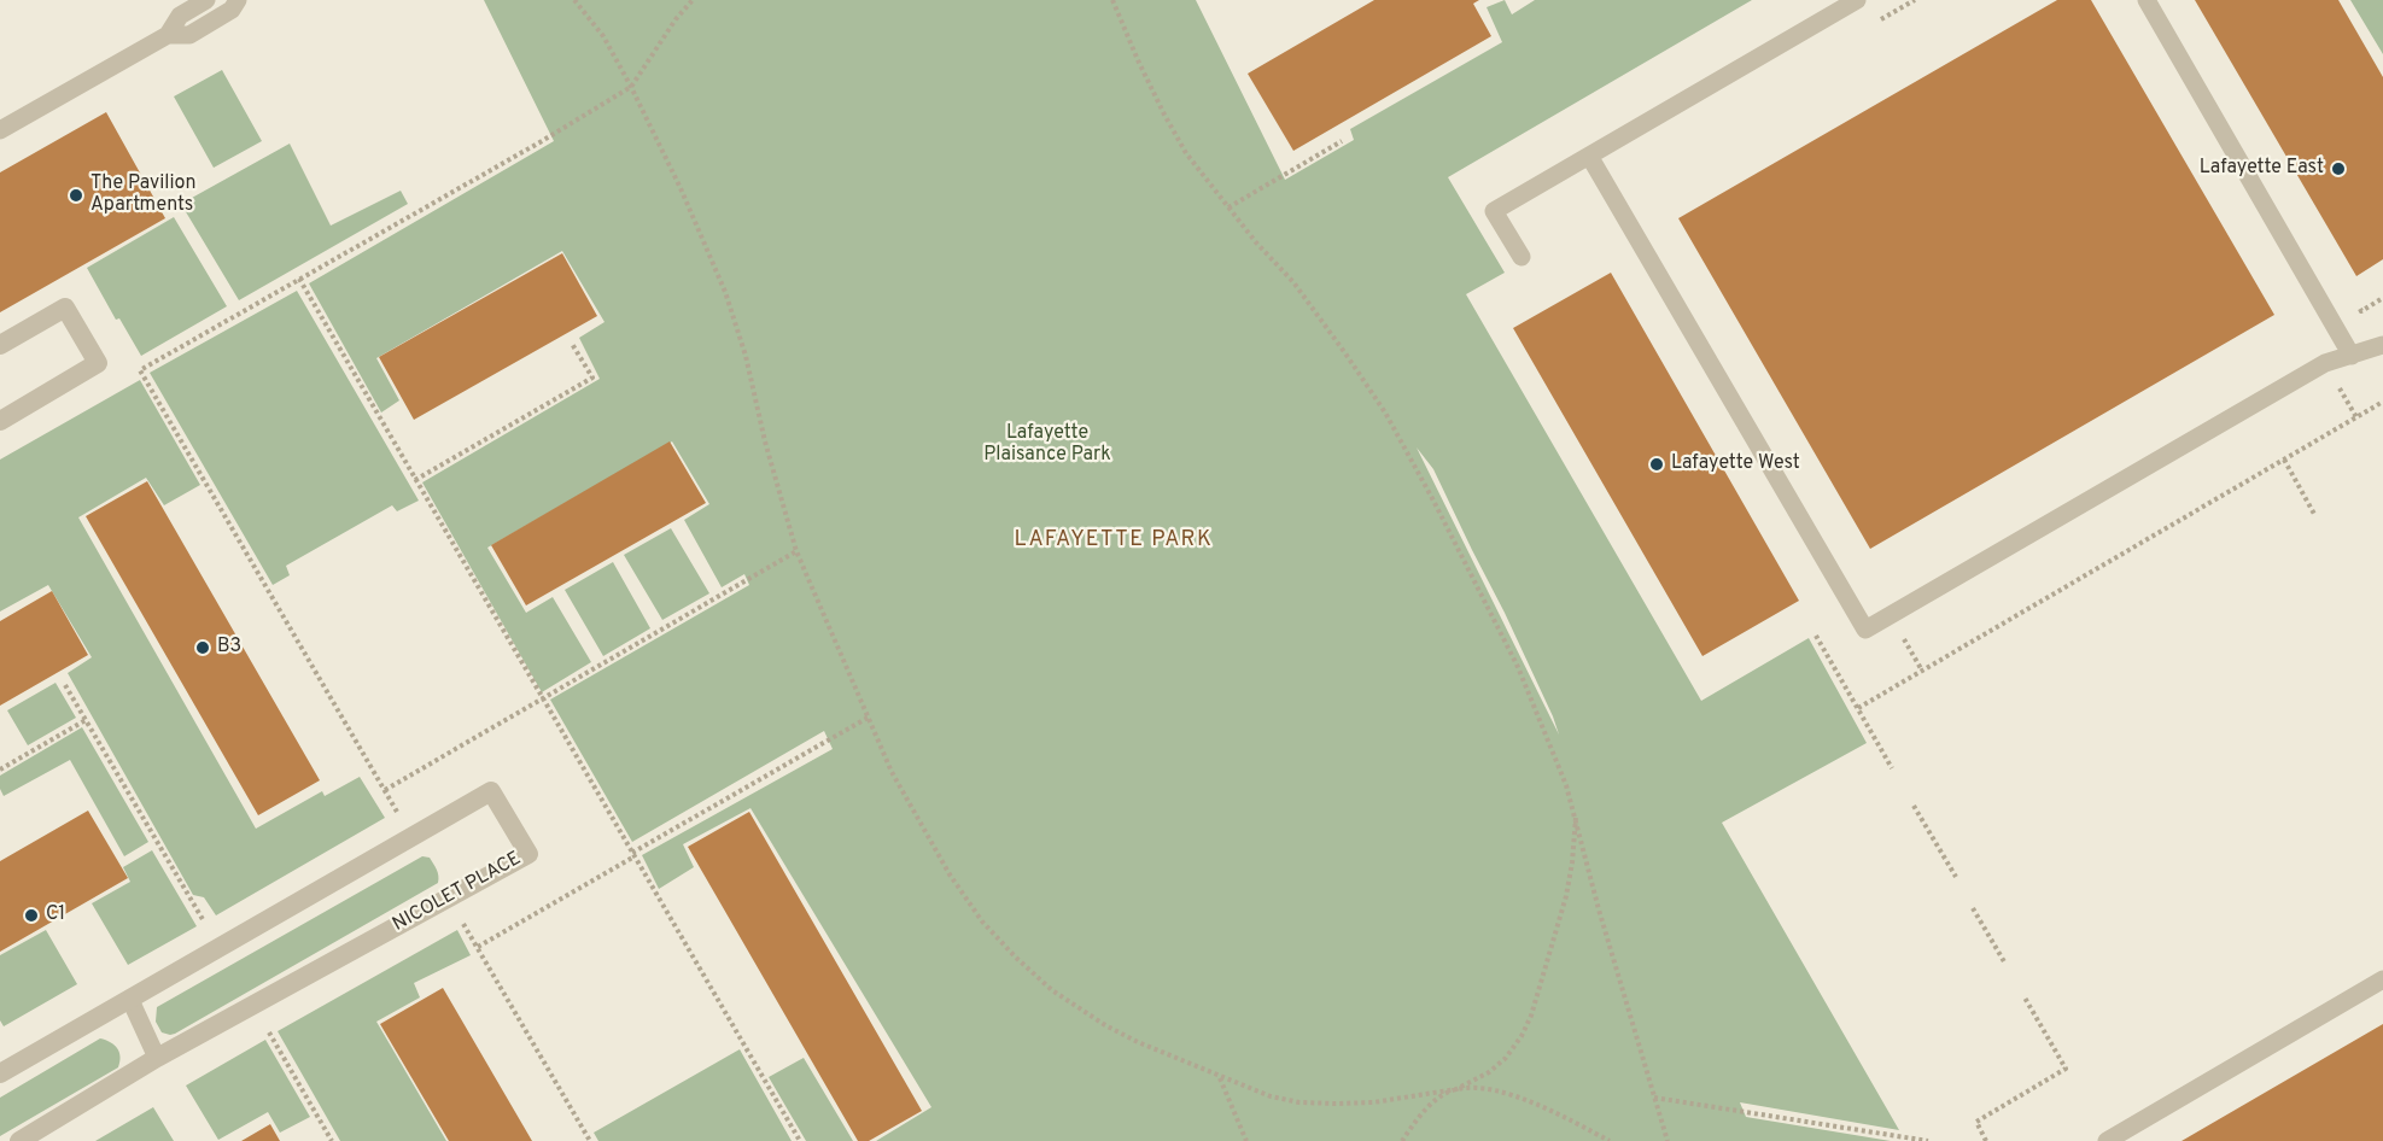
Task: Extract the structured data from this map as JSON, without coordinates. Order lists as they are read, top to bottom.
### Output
{
  "streets": {
    "street": ["NICOLET PLACE"]
  },
  "districts": ["LAFAYETTE PARK"],
  "parks": ["Lafayette Plaisance Park"],
  "places": [
    "Lafayette East",
    "The Pavilion Apartments",
    "Lafayette West",
    "B3",
    "C1"
  ]
}
